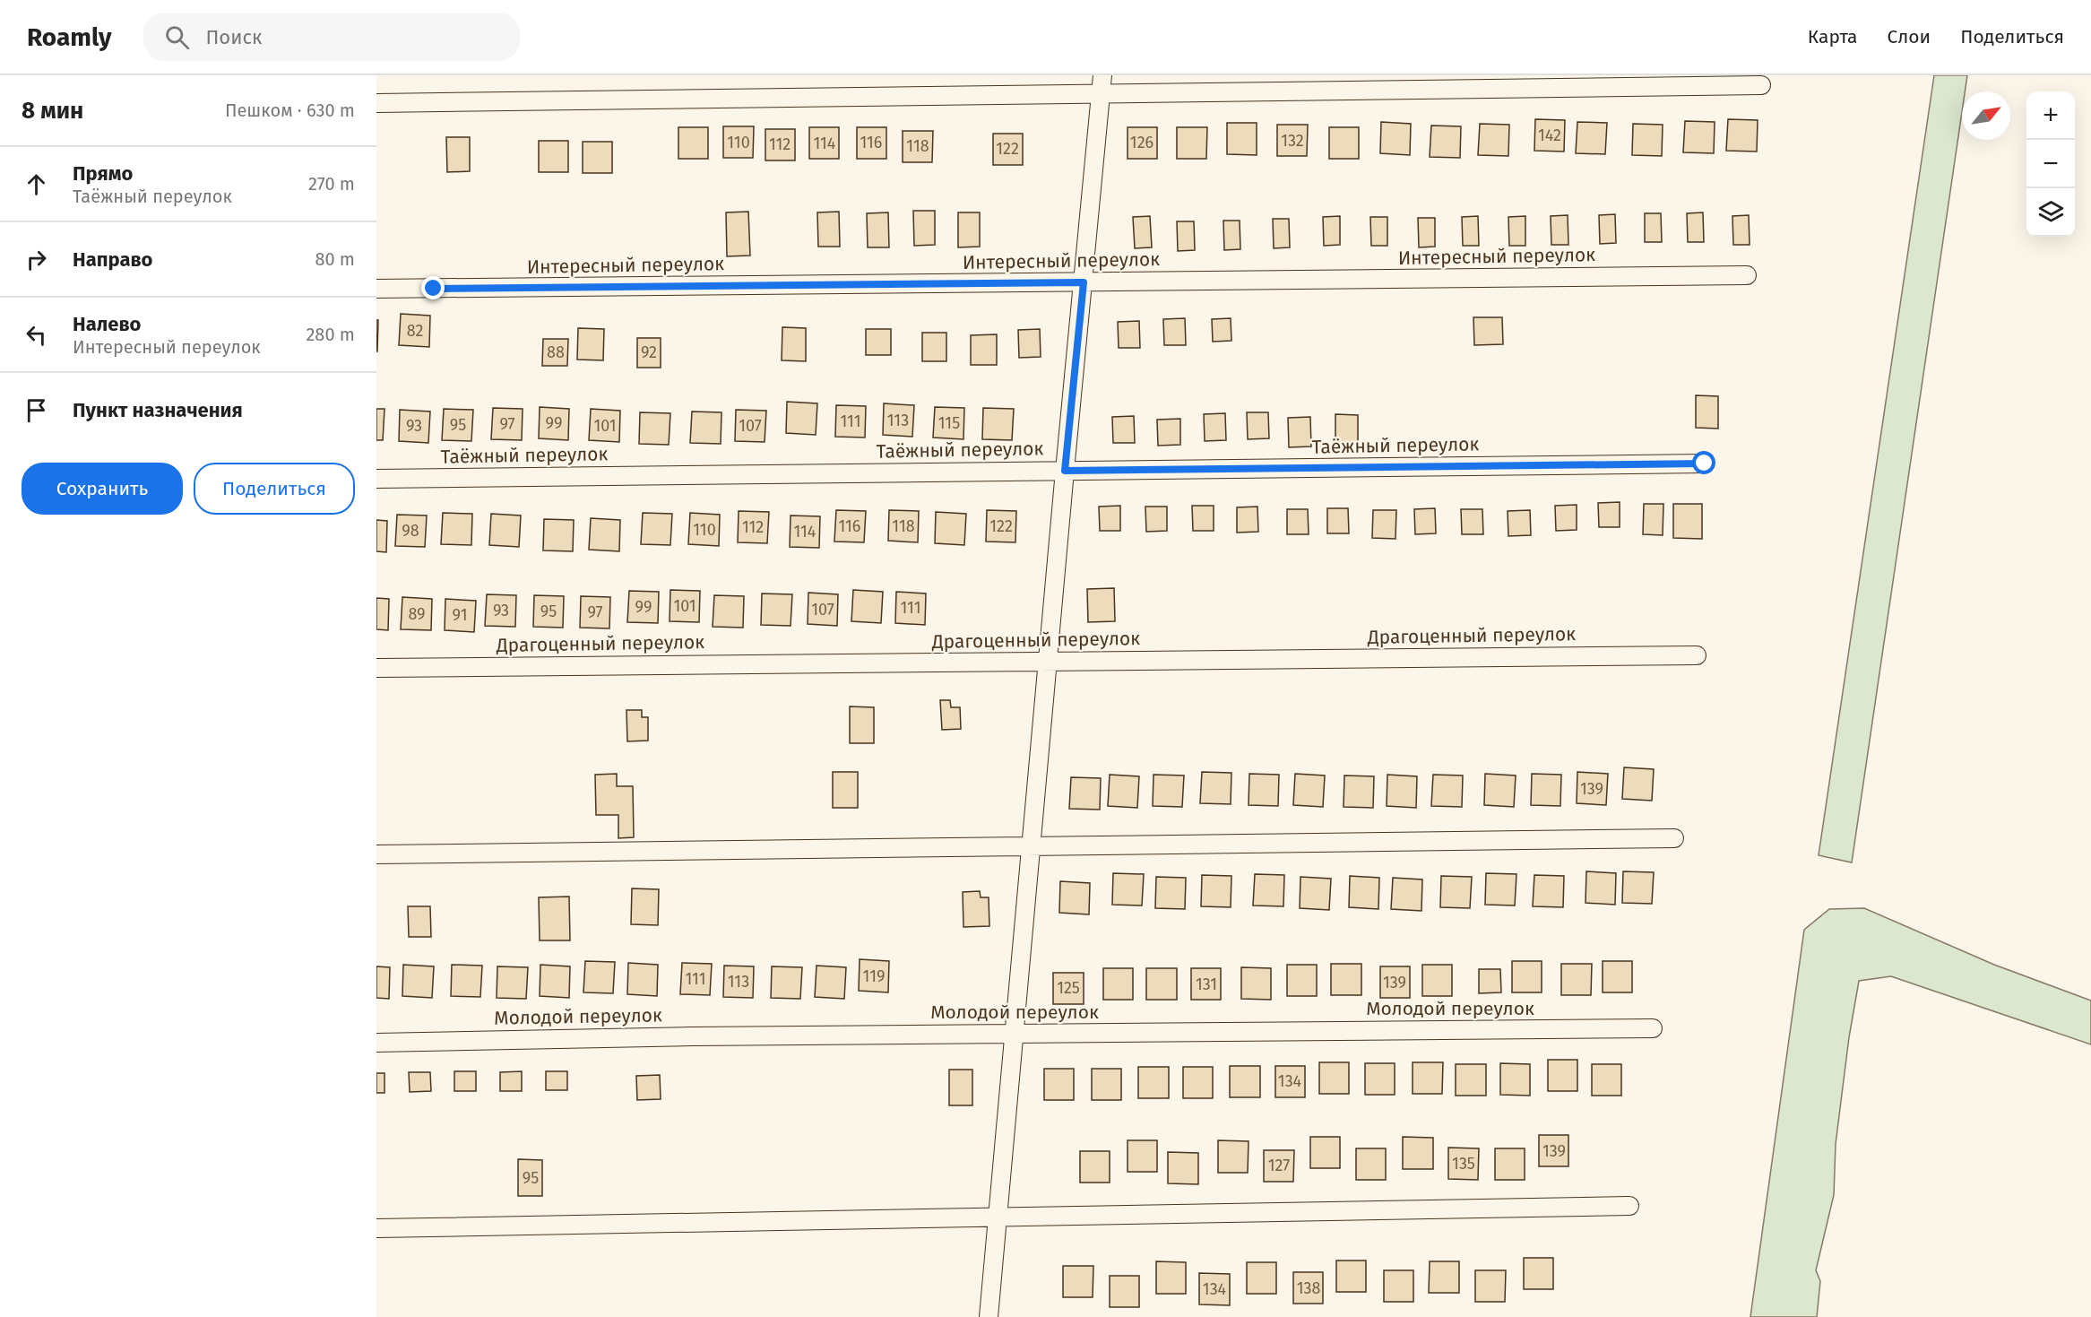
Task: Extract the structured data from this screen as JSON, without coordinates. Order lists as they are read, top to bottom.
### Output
{
  "streets": {
    "street": [
      "Интересный переулок",
      "Таёжный переулок",
      "Драгоценный переулок",
      "Молодой переулок"
    ]
  },
  "house_numbers": [
    "142",
    "132",
    "110",
    "116",
    "126",
    "114",
    "112",
    "118",
    "122",
    "82",
    "88",
    "92",
    "113",
    "111",
    "99",
    "115",
    "97",
    "95",
    "93",
    "101",
    "107",
    "116",
    "118",
    "122",
    "112",
    "110",
    "98",
    "114",
    "101",
    "99",
    "111",
    "107",
    "93",
    "95",
    "97",
    "89",
    "91",
    "139",
    "119",
    "111",
    "113",
    "139",
    "131",
    "125",
    "134",
    "139",
    "135",
    "127",
    "95",
    "138",
    "134"
  ],
  "north": "top right",
  "page": {
    "header": "Roamly",
    "search": "Поиск",
    "nav": ["Карта", "Слои", "Поделиться"],
    "heading": ["8 мин", "Пешком · 630 m"],
    "map_buttons": ["+", "−"],
    "list": [
      ["Прямо", "Таёжный переулок", "270 m"],
      ["Направо", "80 m"],
      ["Налево", "Интересный переулок", "280 m"],
      "Пункт назначения"
    ],
    "buttons": ["Сохранить", "Поделиться"]
  }
}
